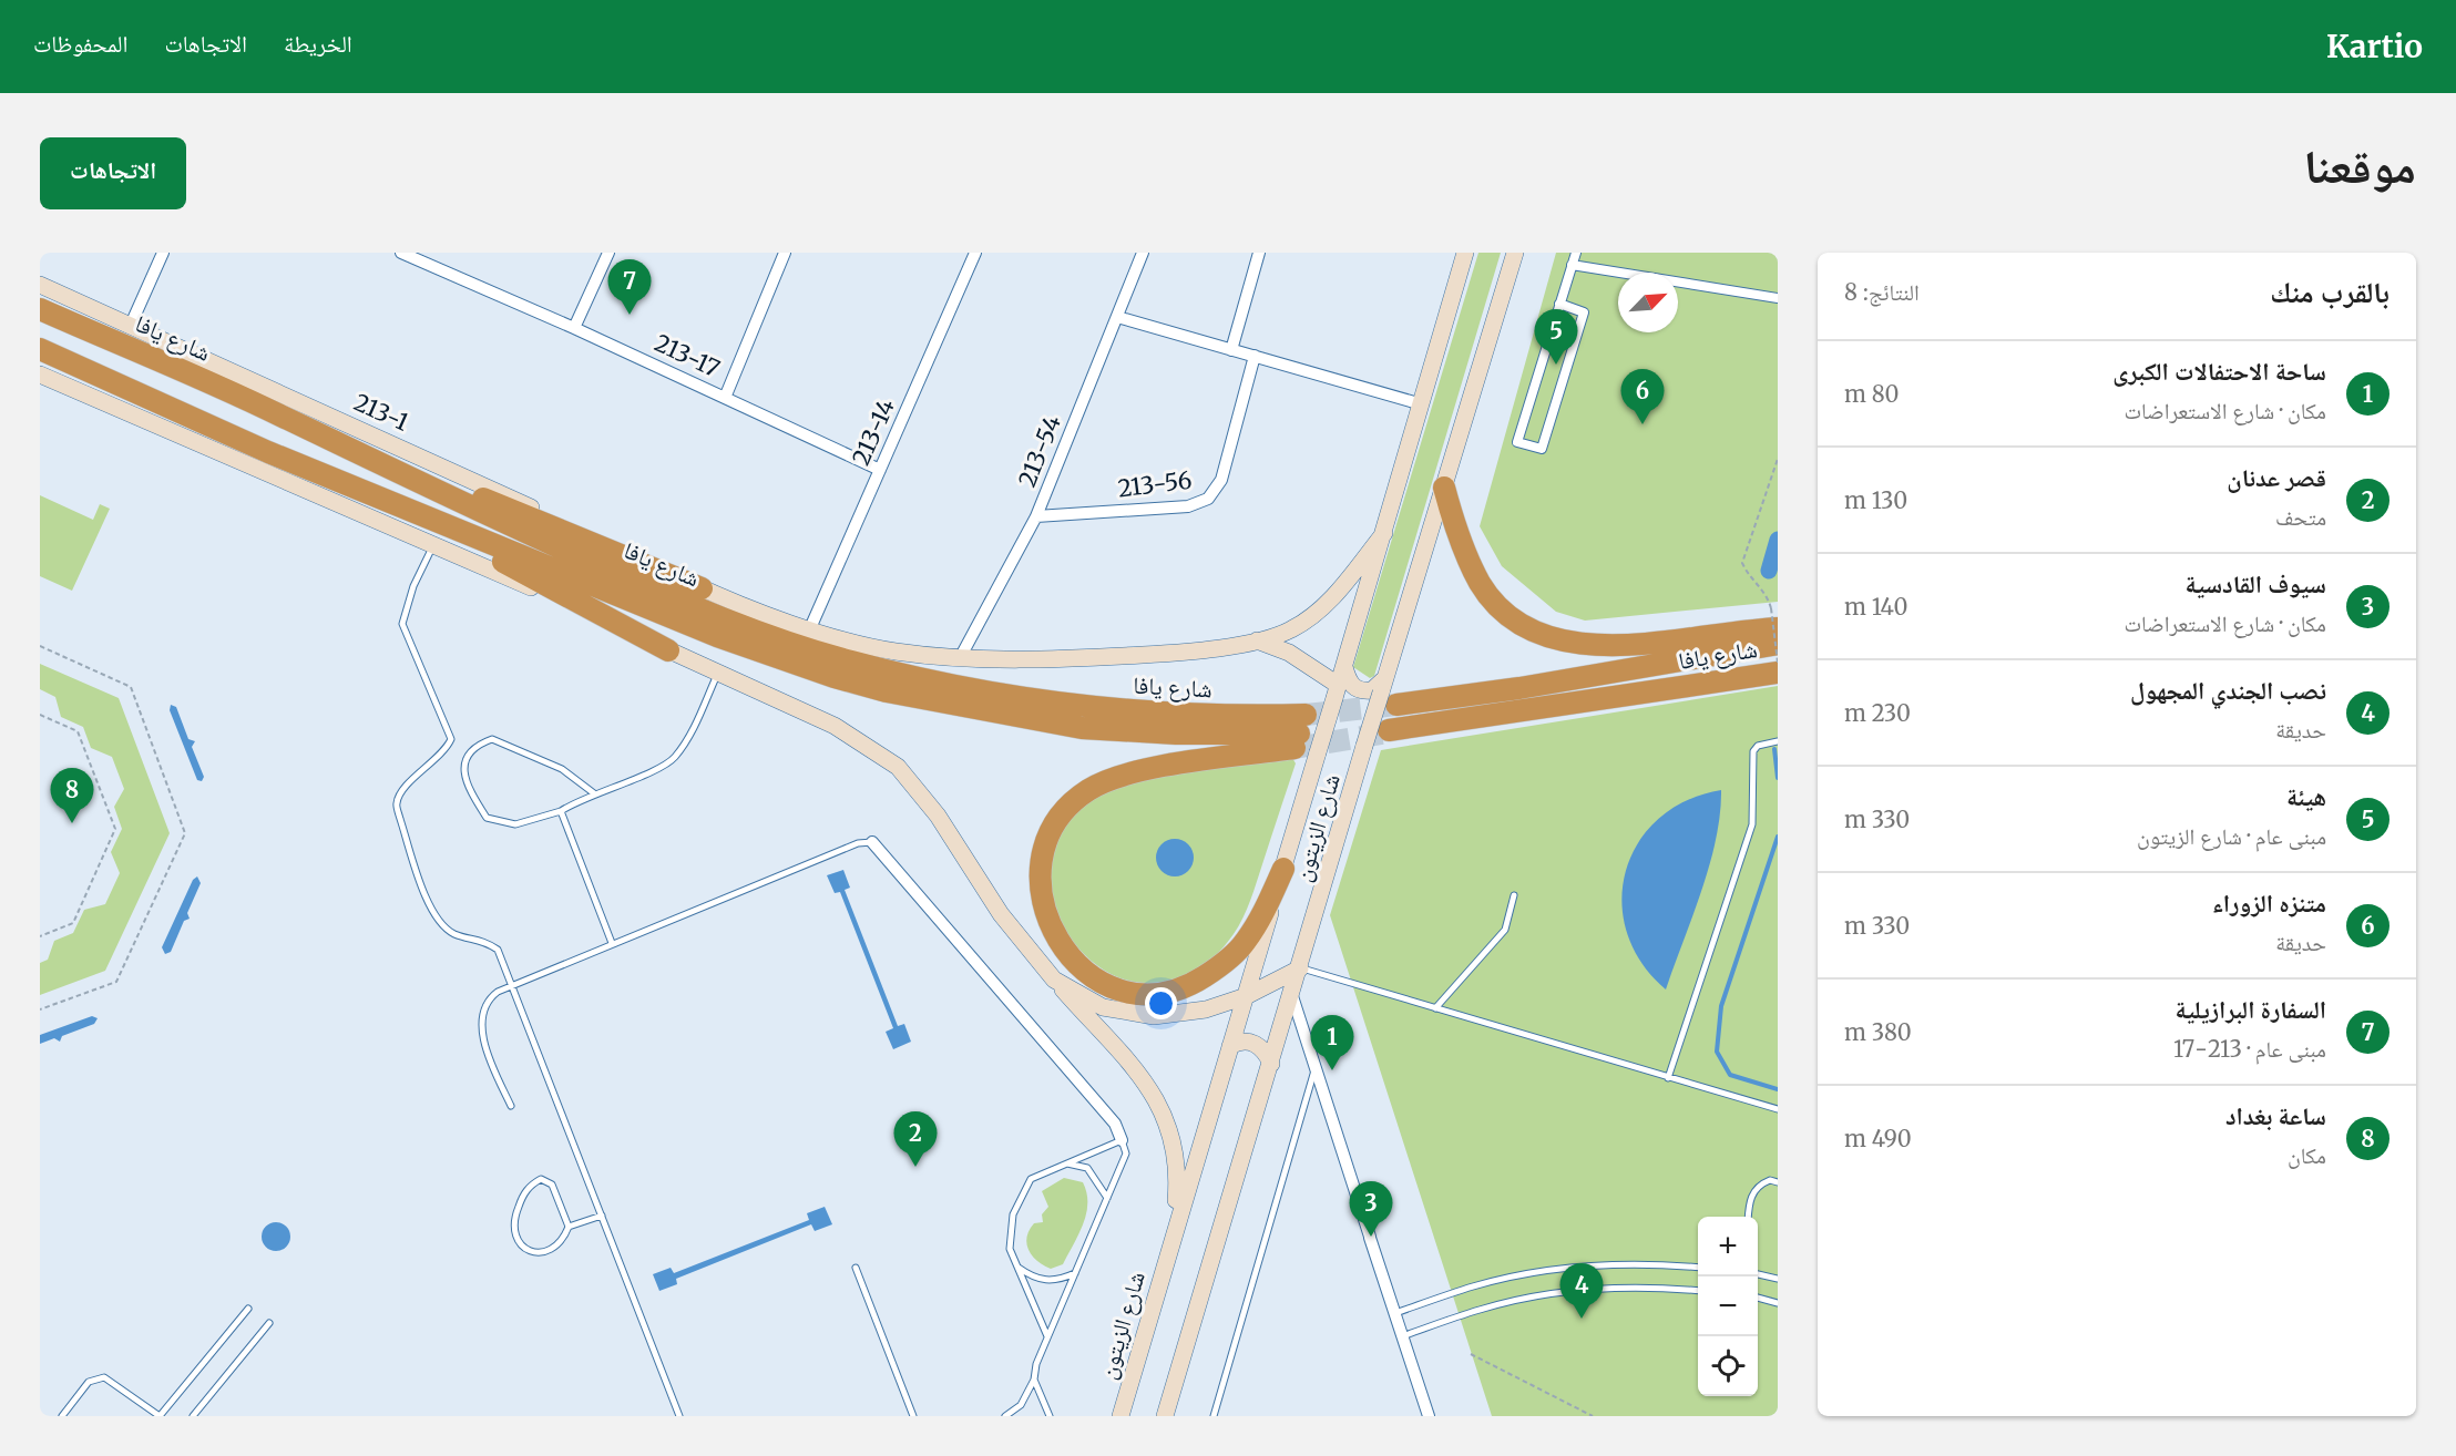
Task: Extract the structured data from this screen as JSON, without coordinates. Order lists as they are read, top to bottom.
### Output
{
  "streets": {
    "highway": ["شارع يافا"],
    "main road": ["213-1", "شارع الزيتون"],
    "street": [
      "213-17",
      "213-14",
      "213-54",
      "213-56"
    ]
  },
  "crossings": [
    ["شارع يافا", "شارع الزيتون"],
    ["213-17", "213-14"],
    ["213-1", "213-14"],
    ["213-1", "213-54"],
    ["213-1", "شارع الزيتون"],
    ["213-54", "213-56"]
  ],
  "north": "top right",
  "page": {
    "header": "Kartio",
    "nav": ["الخريطة", "الاتجاهات", "المحفوظات"],
    "title": "موقعنا",
    "buttons": "الاتجاهات",
    "heading": ["بالقرب منك", "النتائج: 8"],
    "pins": [
      "7",
      "5",
      "6",
      "8",
      "1",
      "2",
      "3",
      "4"
    ],
    "list": [
      {
        "mark": "1",
        "name": "ساحة الاحتفالات الكبرى",
        "note": "مكان · شارع الاستعراضات",
        "value": "80 m"
      },
      {
        "mark": "2",
        "name": "قصر عدنان",
        "note": "متحف",
        "value": "130 m"
      },
      {
        "mark": "3",
        "name": "سيوف القادسية",
        "note": "مكان · شارع الاستعراضات",
        "value": "140 m"
      },
      {
        "mark": "4",
        "name": "نصب الجندي المجهول",
        "note": "حديقة",
        "value": "230 m"
      },
      {
        "mark": "5",
        "name": "هيئة",
        "note": "مبنى عام · شارع الزيتون",
        "value": "330 m"
      },
      {
        "mark": "6",
        "name": "متنزه الزوراء",
        "note": "حديقة",
        "value": "330 m"
      },
      {
        "mark": "7",
        "name": "السفارة البرازيلية",
        "note": "مبنى عام · 213-17",
        "value": "380 m"
      },
      {
        "mark": "8",
        "name": "ساعة بغداد",
        "note": "مكان",
        "value": "490 m"
      }
    ],
    "map_buttons": ["+", "−"]
  }
}
